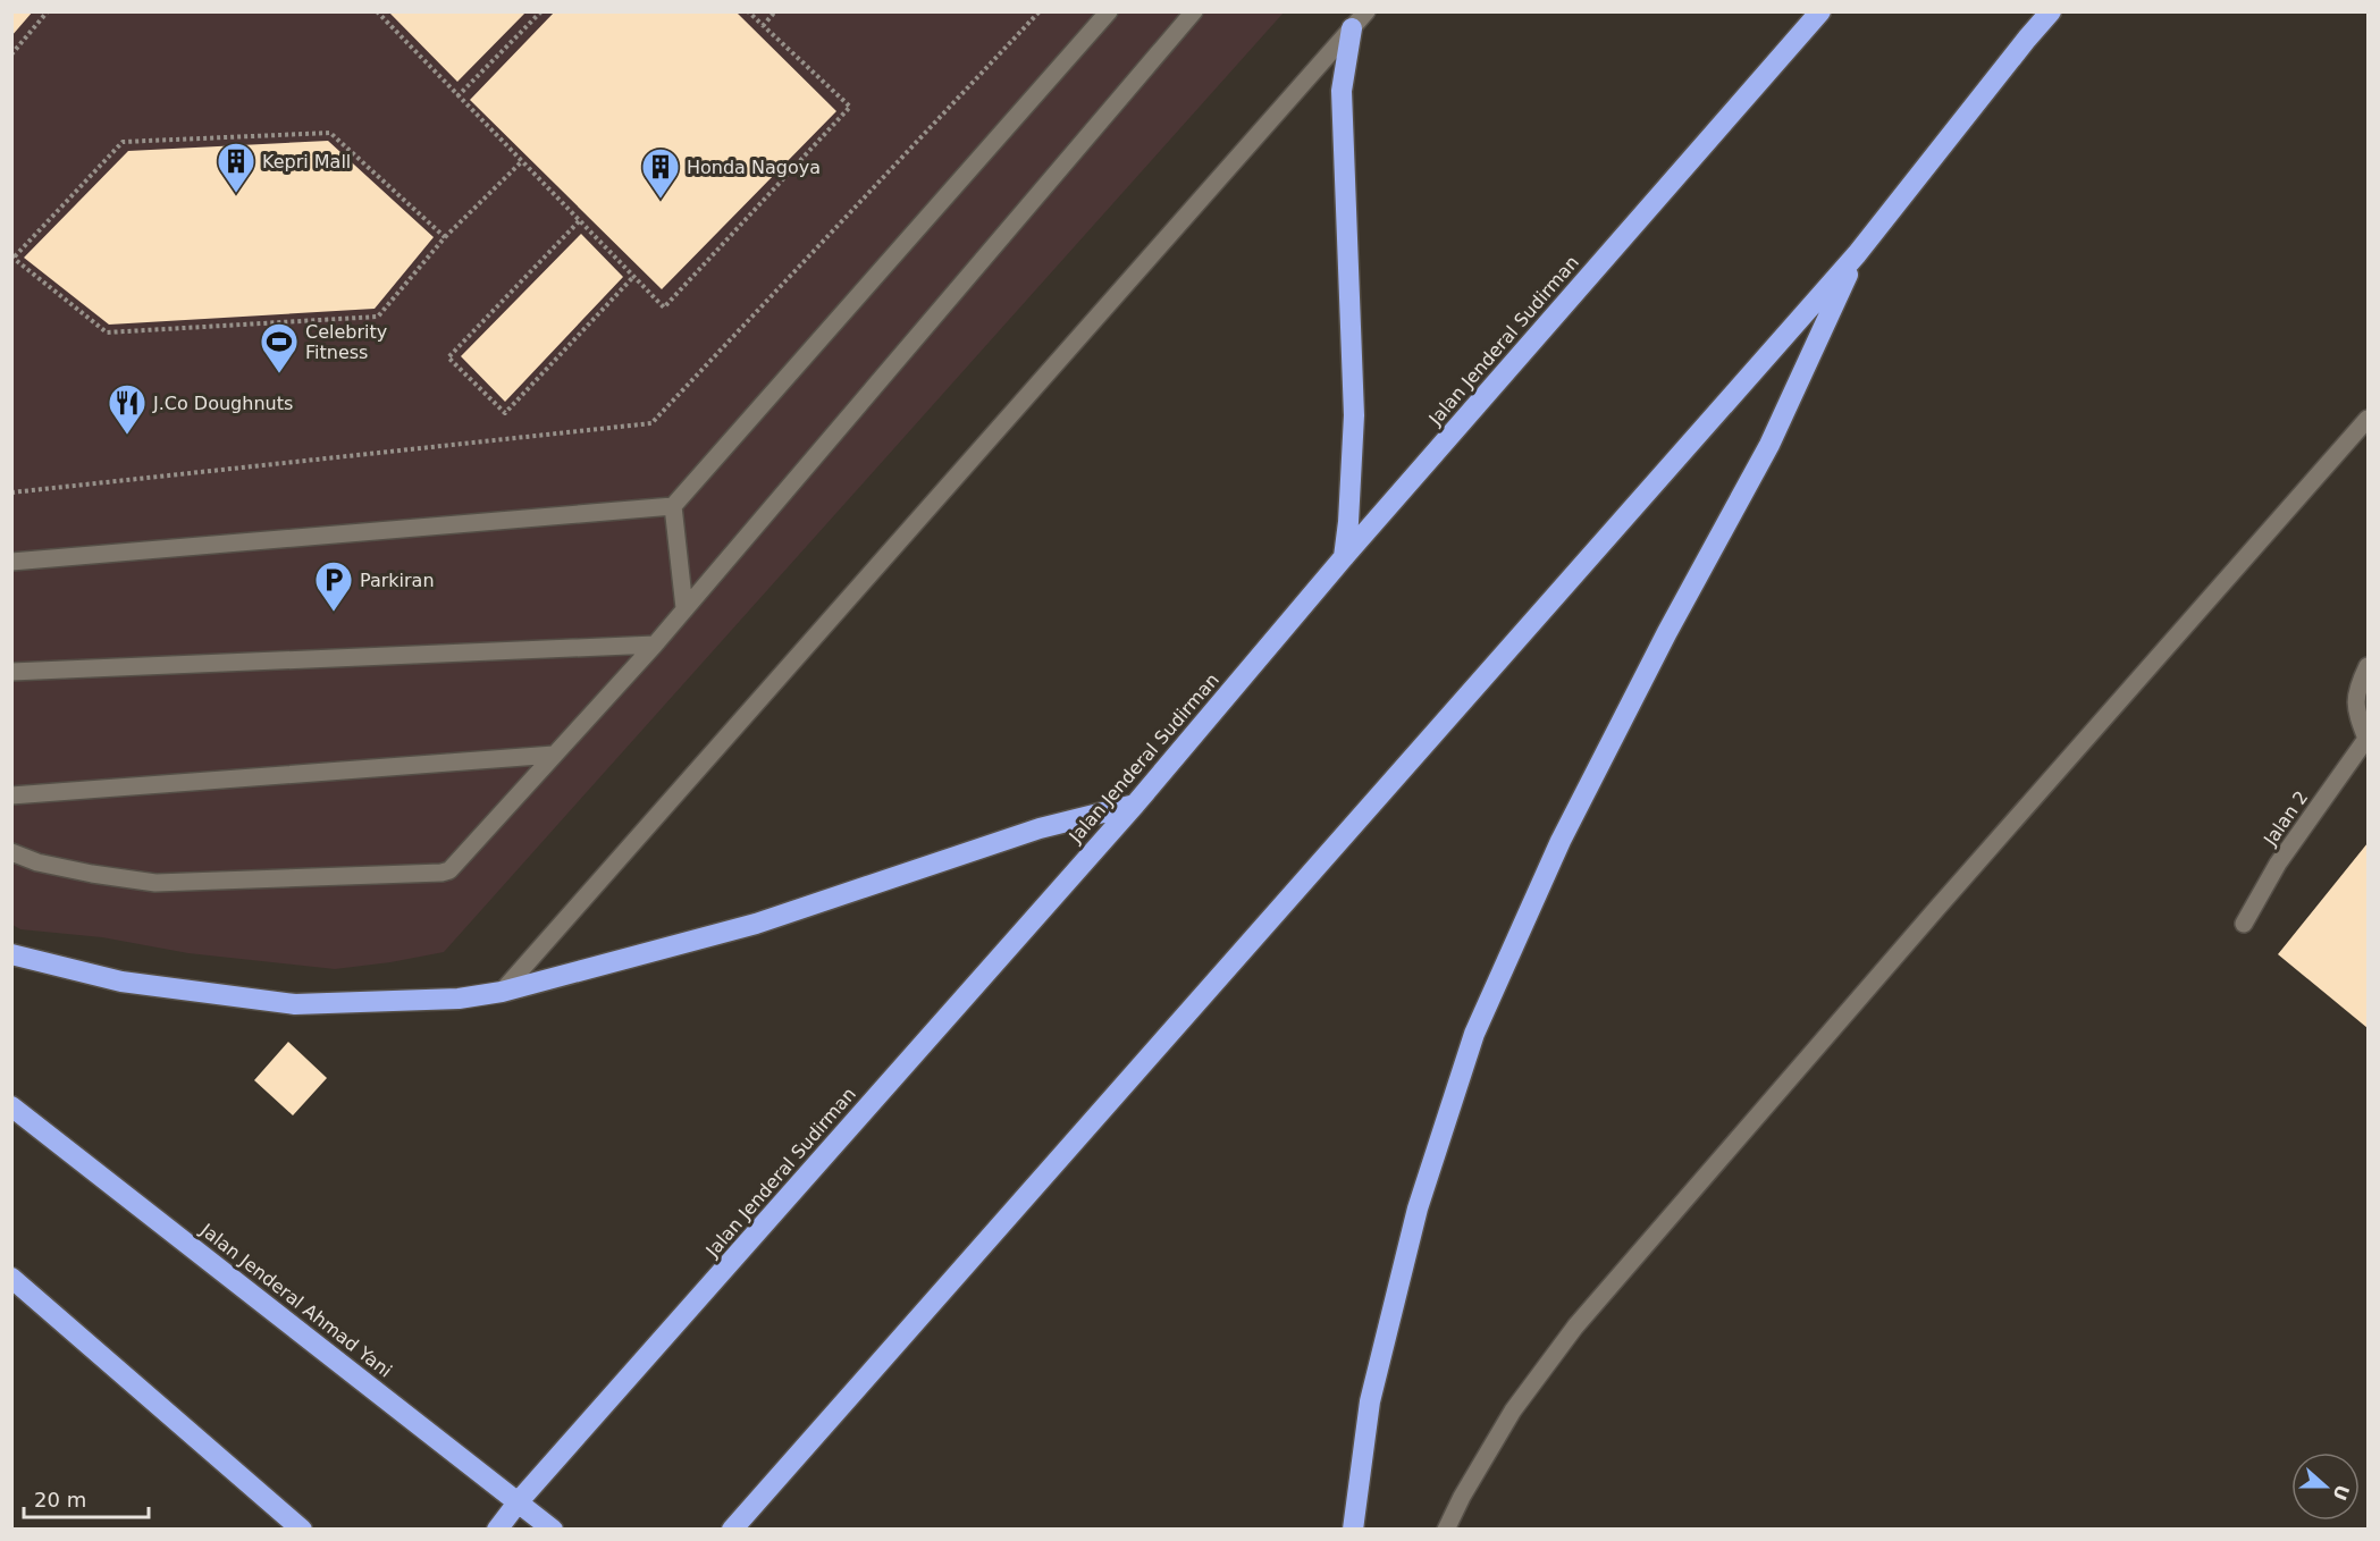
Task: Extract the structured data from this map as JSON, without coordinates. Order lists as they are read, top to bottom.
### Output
{
  "streets": {
    "highway": ["Jalan Jenderal Sudirman", "Jalan Jenderal Ahmad Yani"],
    "street": ["Jalan 2"]
  },
  "crossings": [
    ["Jalan Jenderal Sudirman", "Jalan Jenderal Ahmad Yani"]
  ],
  "places": {
    "building": ["Kepri Mall", "Honda Nagoya"],
    "sports": ["Celebrity Fitness"],
    "restaurant": ["J.Co Doughnuts"],
    "parking": ["Parkiran"]
  },
  "scale_bar": "20 m",
  "north": "right"
}
